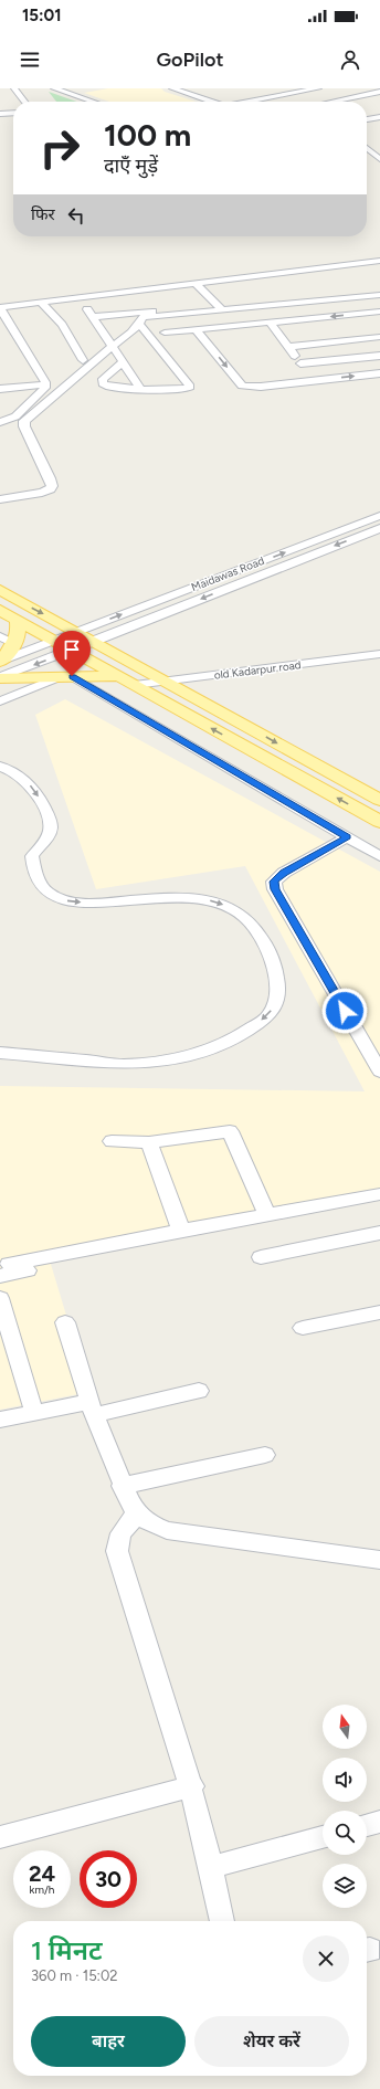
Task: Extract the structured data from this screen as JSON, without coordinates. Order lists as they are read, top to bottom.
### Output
{
  "streets": {
    "street": ["Maidawas Road", "old Kadarpur road"]
  },
  "north": "top",
  "page": {
    "status": "15:01",
    "header": "GoPilot",
    "turn": ["100 m", "दाएँ मुड़ें"],
    "then": "फिर",
    "speed": "24 km/h",
    "limit": "30",
    "heading": ["1 मिनट", "360 m · 15:02"],
    "buttons": ["बाहर", "शेयर करें"]
  }
}
